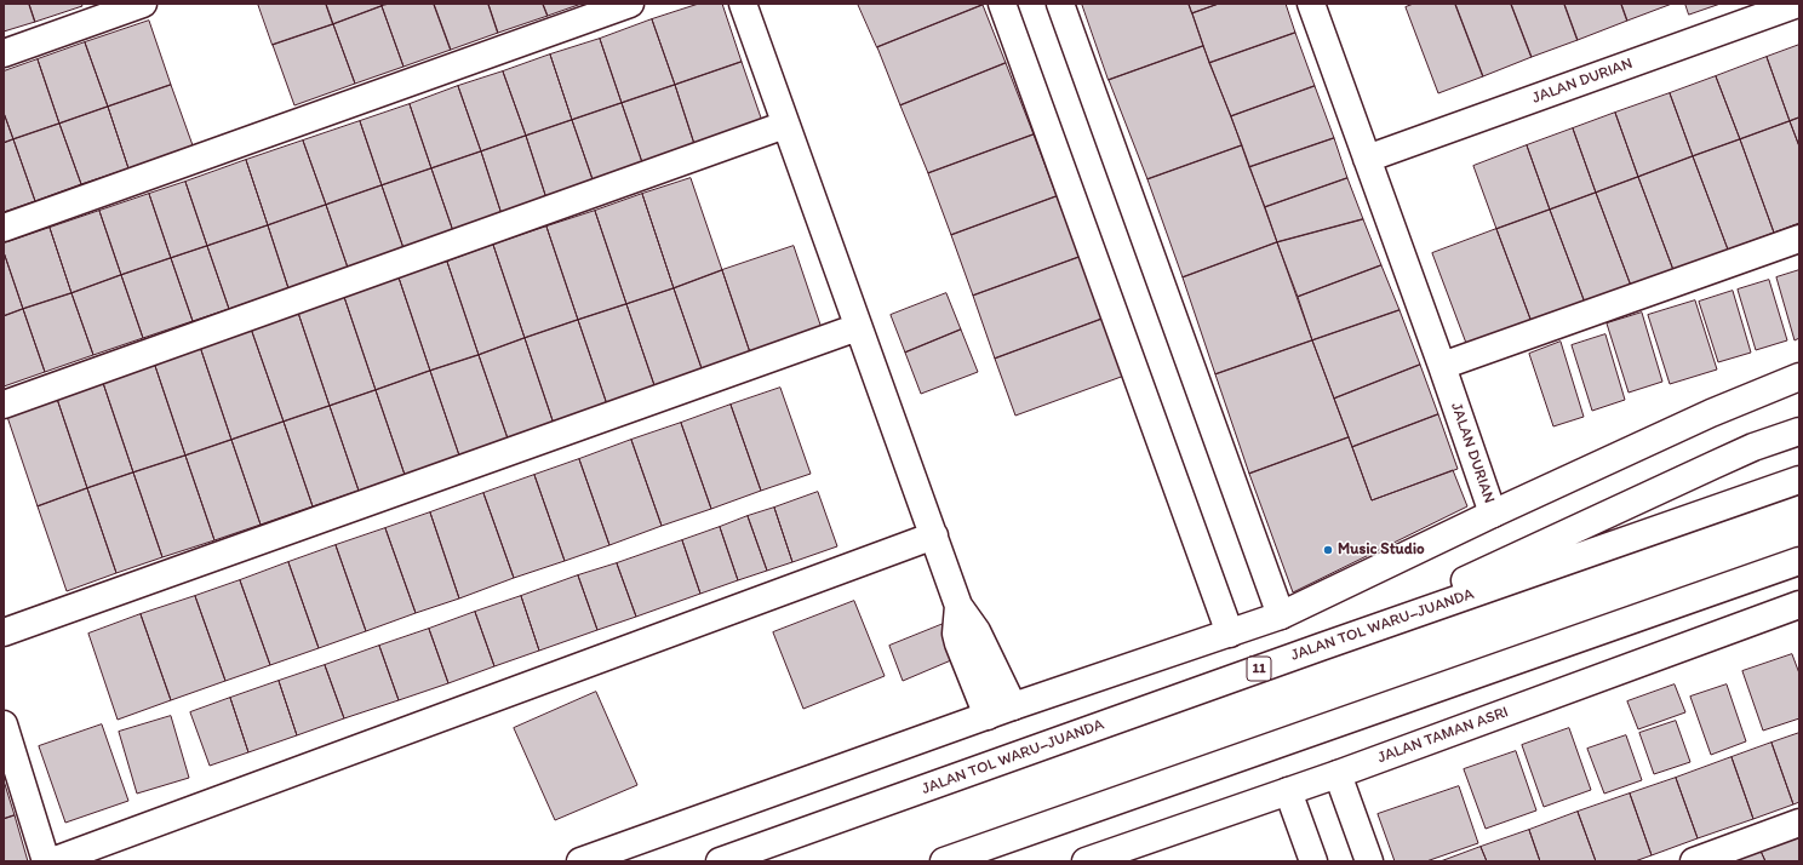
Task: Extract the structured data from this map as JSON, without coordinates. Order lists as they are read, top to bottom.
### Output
{
  "streets": {
    "main road": [
      "JALAN DURIAN",
      "JALAN TOL WARU–JUANDA",
      "11",
      "JALAN TAMAN ASRI"
    ]
  },
  "places": ["Music Studio"]
}
